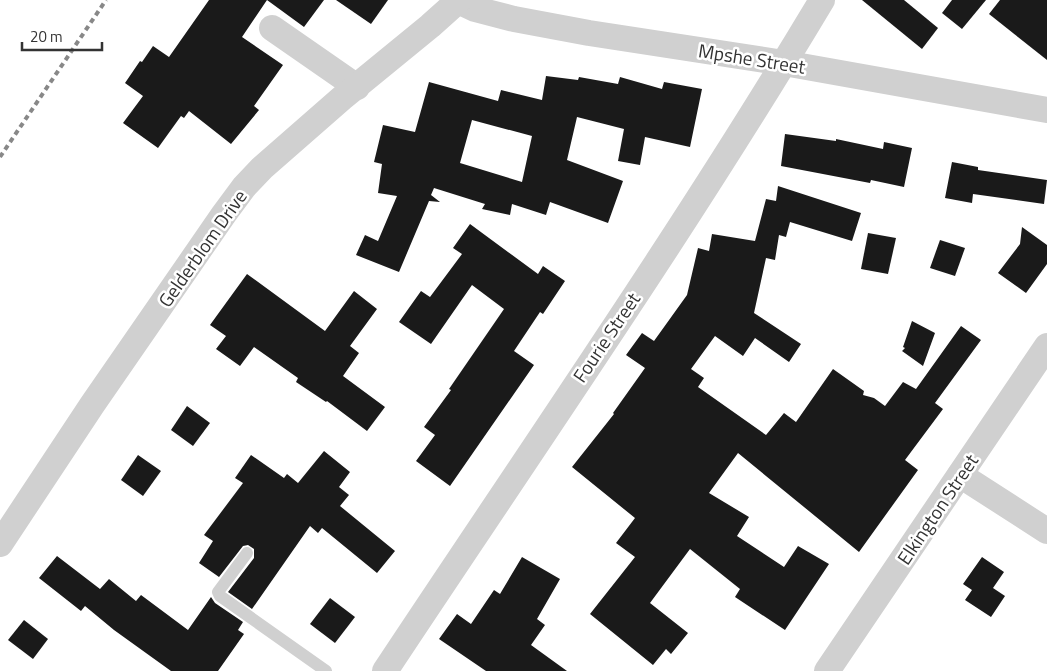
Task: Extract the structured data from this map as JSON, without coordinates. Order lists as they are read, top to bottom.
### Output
{
  "streets": {
    "street": [
      "Mpshe Street",
      "Gelderblom Drive",
      "Fourie Street",
      "Elkington Street"
    ]
  },
  "crossings": [
    ["Mpshe Street", "Gelderblom Drive"],
    ["Mpshe Street", "Fourie Street"]
  ],
  "scale_bar": "20 m"
}
